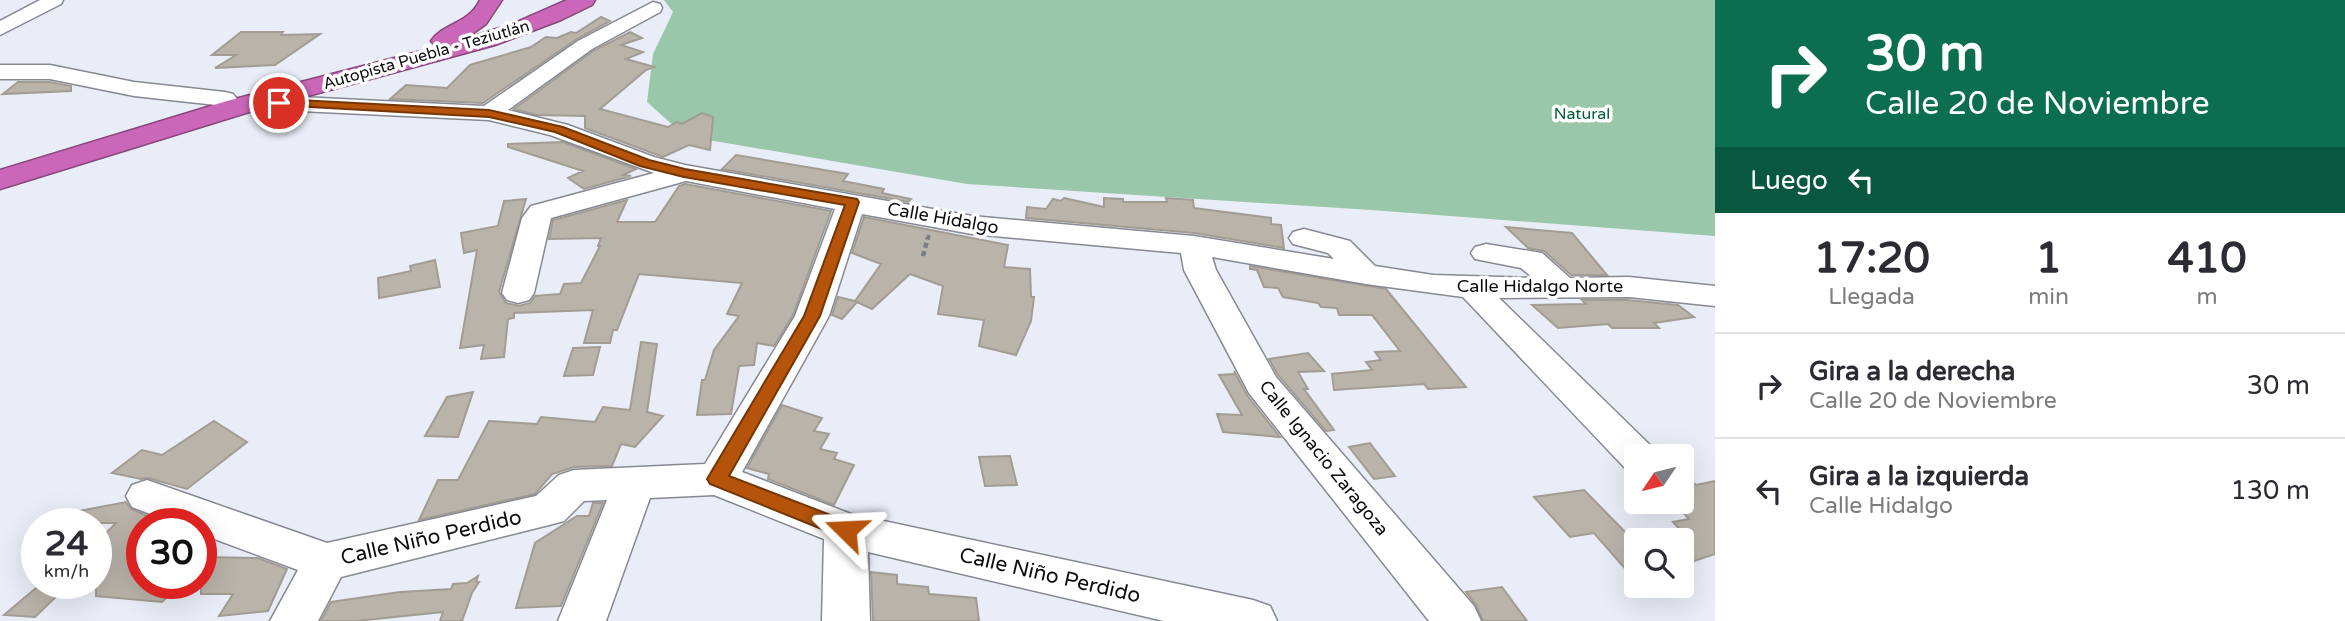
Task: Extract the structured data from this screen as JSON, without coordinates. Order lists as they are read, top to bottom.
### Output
{
  "streets": {
    "highway": ["Autopista Puebla - Teziutlán"],
    "street": [
      "Calle Hidalgo",
      "Calle Hidalgo Norte",
      "Calle Ignacio Zaragoza",
      "Calle Niño Perdido"
    ]
  },
  "crossings": [
    ["Calle Hidalgo", "Calle Hidalgo Norte"],
    ["Calle Hidalgo", "Calle Ignacio Zaragoza"]
  ],
  "parks": ["Natural"],
  "north": "bottom left",
  "page": {
    "turn": ["30 m", "Calle 20 de Noviembre"],
    "then": "Luego",
    "eta": [
      "17:20",
      "Llegada",
      "1",
      "min",
      "410",
      "m"
    ],
    "list": [
      {
        "name": "Gira a la derecha",
        "note": "Calle 20 de Noviembre",
        "value": "30 m"
      },
      {
        "name": "Gira a la izquierda",
        "note": "Calle Hidalgo",
        "value": "130 m"
      }
    ],
    "speed": "24 km/h",
    "limit": "30"
  }
}
